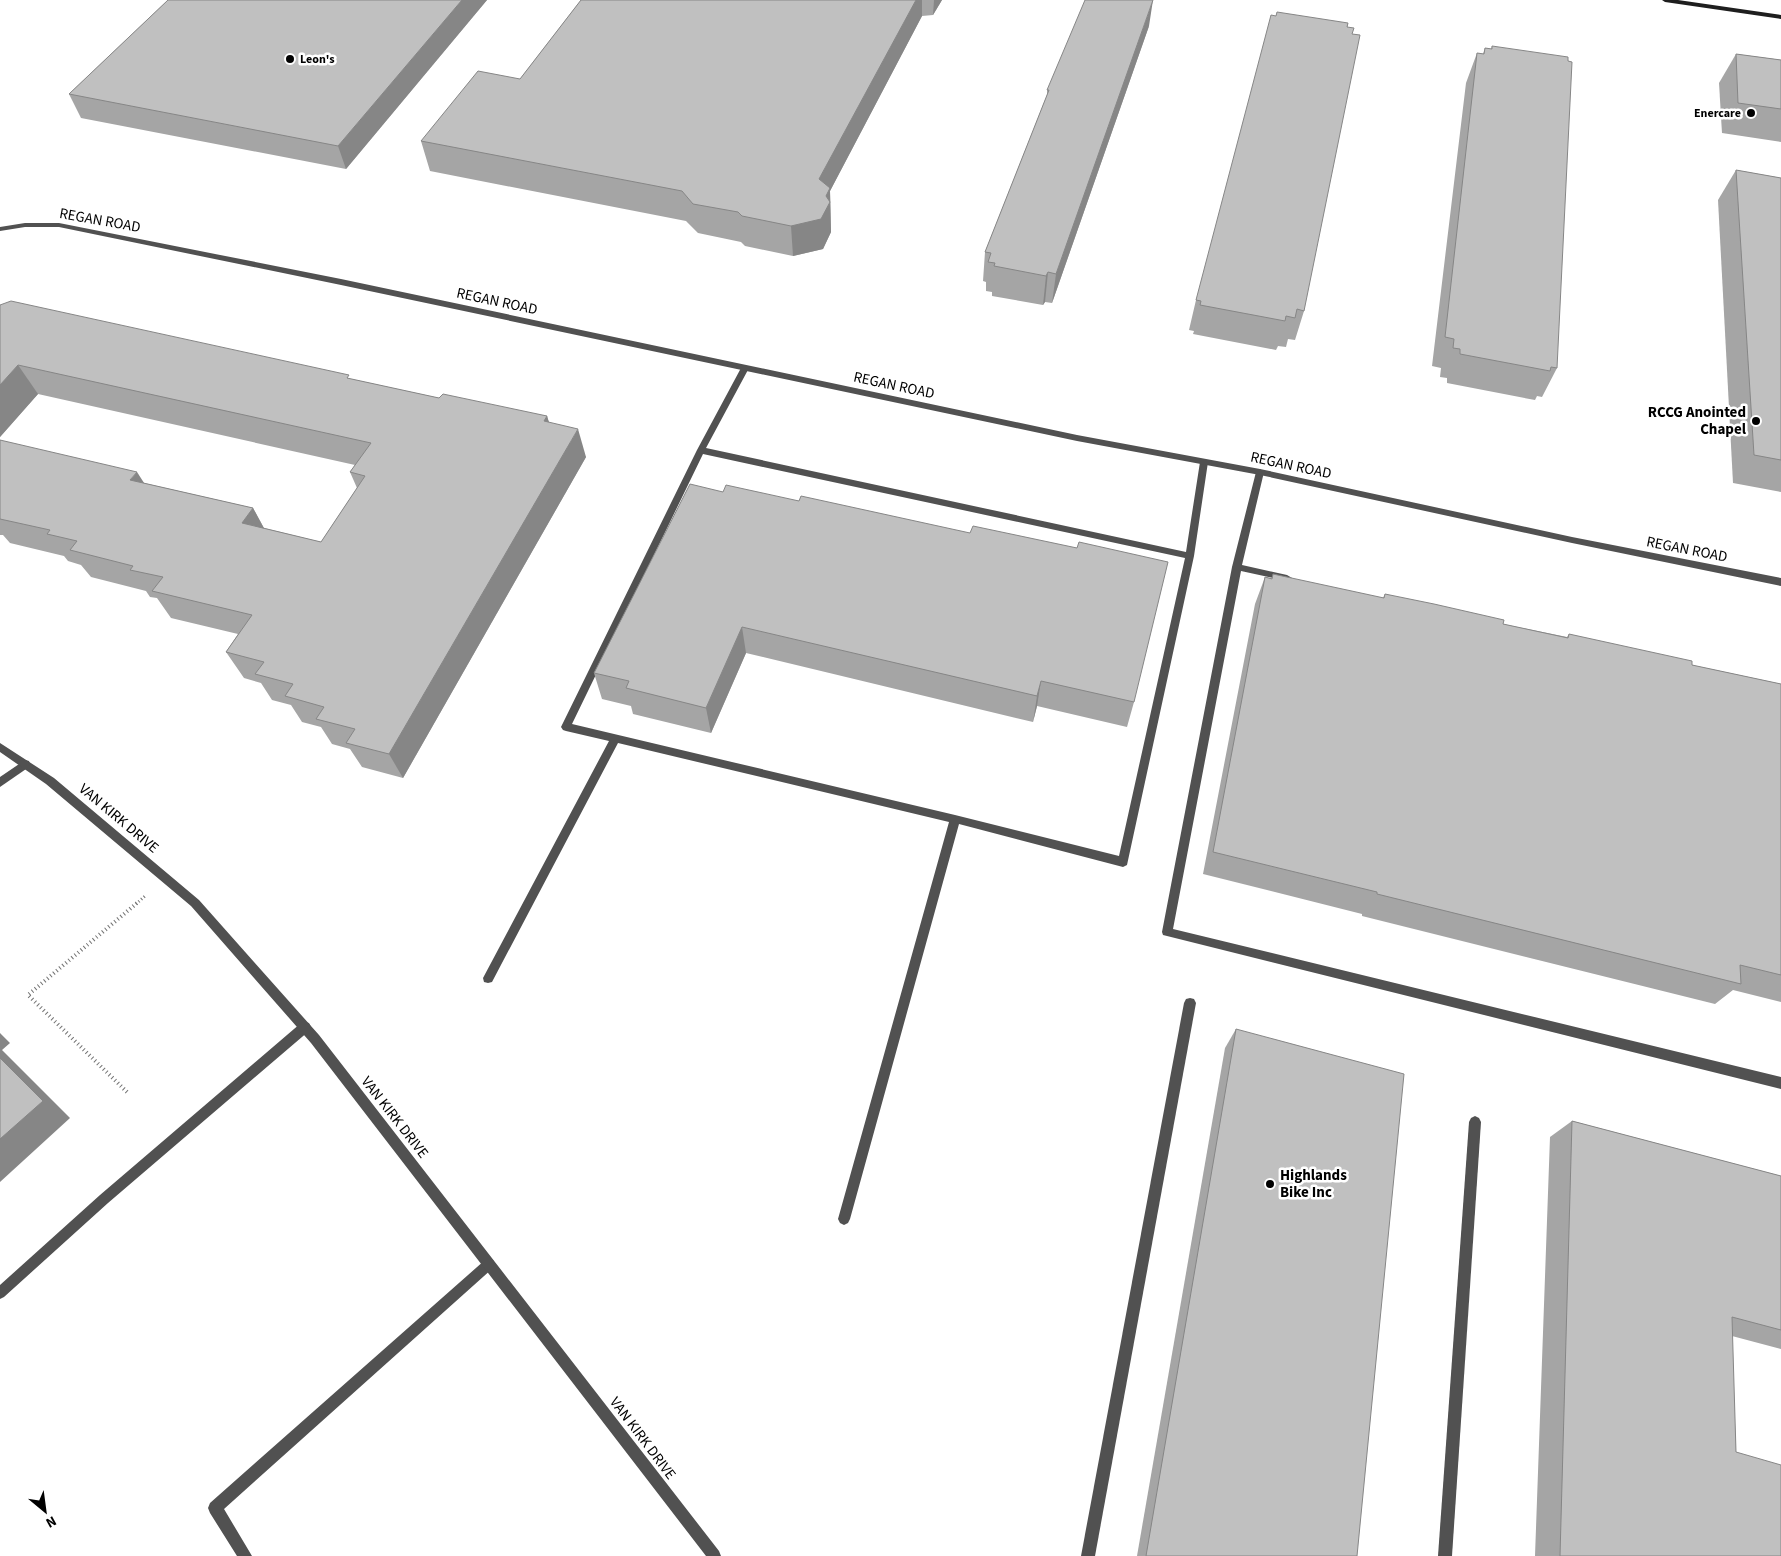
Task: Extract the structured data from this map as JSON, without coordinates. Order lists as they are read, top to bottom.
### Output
{
  "streets": {
    "street": ["REGAN ROAD", "VAN KIRK DRIVE"]
  },
  "places": [
    "Leon's",
    "Enercare",
    "RCCG Anointed Chapel",
    "Highlands Bike Inc"
  ],
  "north": "bottom right"
}
